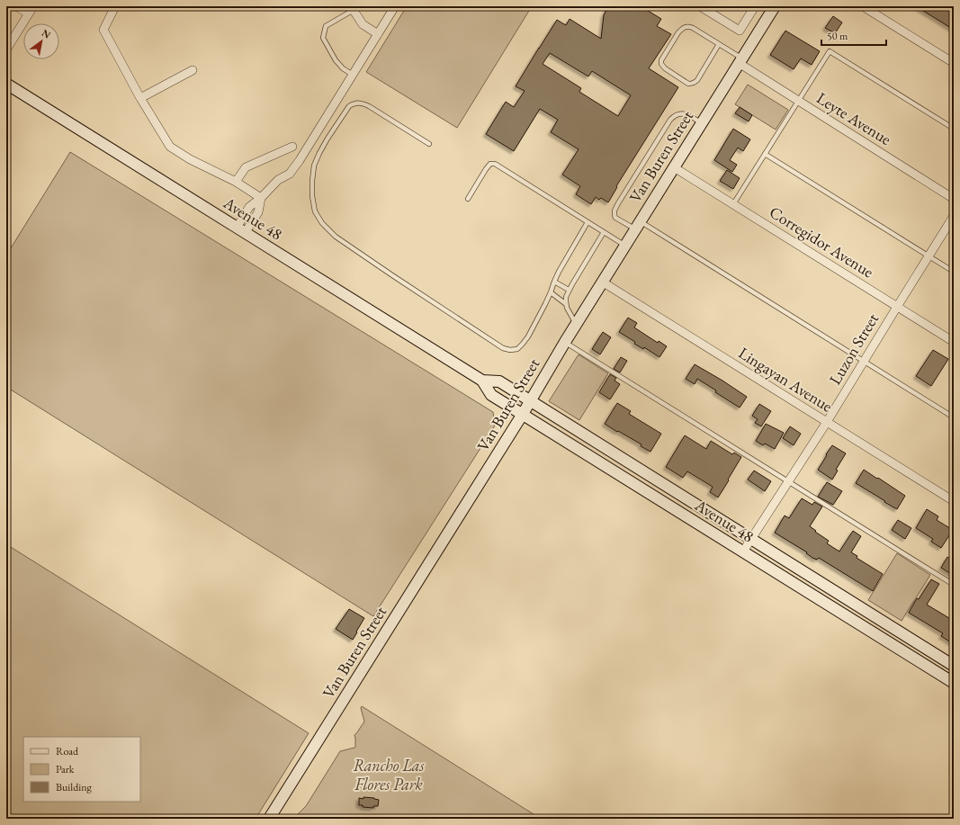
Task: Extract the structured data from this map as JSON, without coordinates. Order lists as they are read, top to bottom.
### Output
{
  "streets": {
    "main road": ["Van Buren Street", "Avenue 48"],
    "street": [
      "Leyte Avenue",
      "Corregidor Avenue",
      "Luzon Street",
      "Lingayan Avenue"
    ]
  },
  "crossings": [
    ["Leyte Avenue", "Van Buren Street"],
    ["Van Buren Street", "Avenue 48"],
    ["Van Buren Street", "Corregidor Avenue"],
    ["Van Buren Street", "Lingayan Avenue"],
    ["Avenue 48", "Luzon Street"],
    ["Corregidor Avenue", "Luzon Street"],
    ["Luzon Street", "Lingayan Avenue"]
  ],
  "parks": ["Rancho Las Flores Park"],
  "legend": ["Road", "Park", "Building"],
  "scale_bar": "50 m",
  "north": "top right"
}
